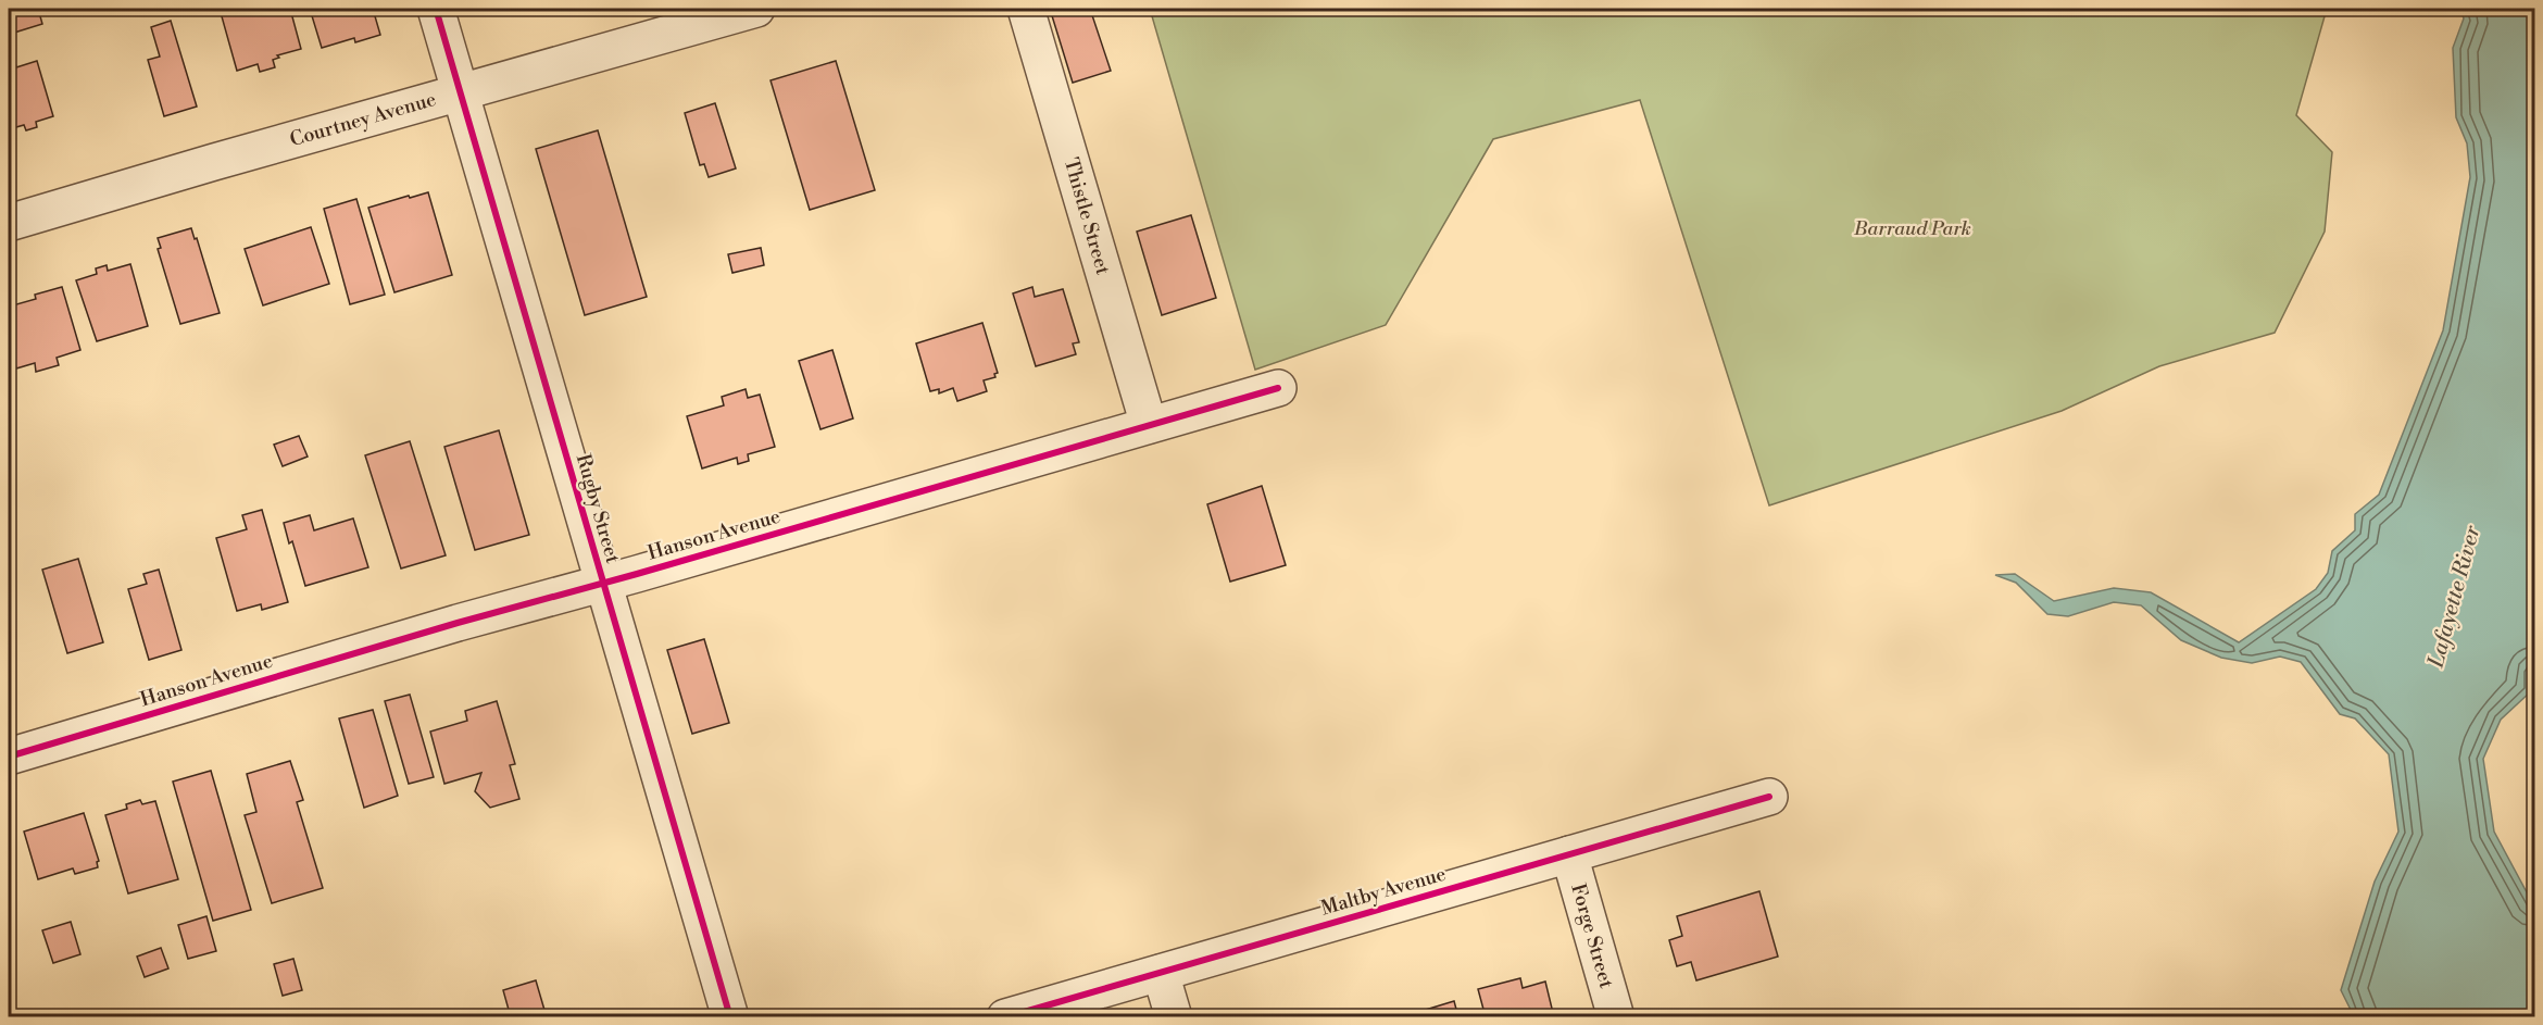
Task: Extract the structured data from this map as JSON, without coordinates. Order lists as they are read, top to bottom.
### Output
{
  "streets": {
    "street": [
      "Courtney Avenue",
      "Thistle Street",
      "Rugby Street",
      "Hanson Avenue",
      "Maltby Avenue",
      "Forge Street"
    ]
  },
  "crossings": [
    ["Courtney Avenue", "Rugby Street"],
    ["Thistle Street", "Hanson Avenue"],
    ["Rugby Street", "Hanson Avenue"],
    ["Maltby Avenue", "Forge Street"]
  ],
  "water": ["Lafayette River"],
  "parks": ["Barraud Park"]
}
